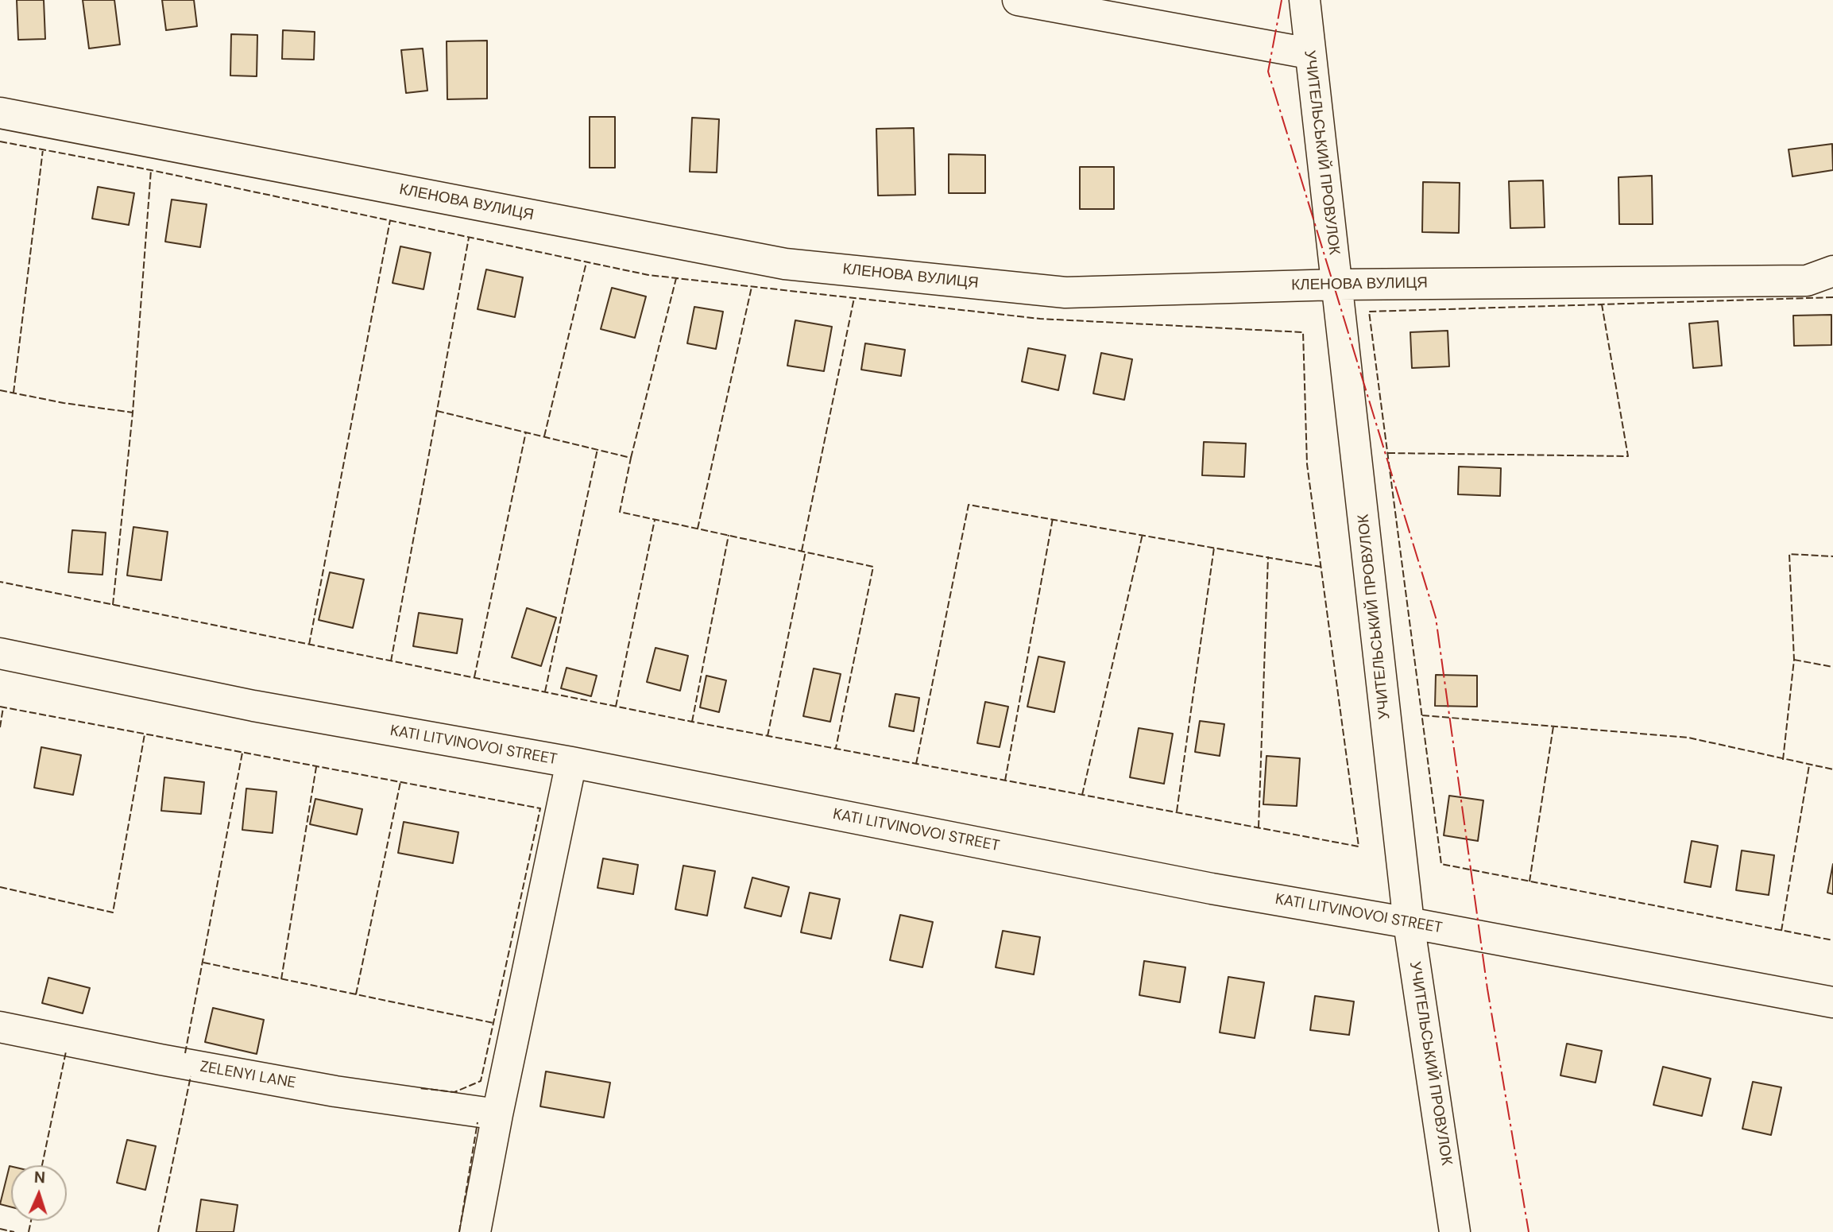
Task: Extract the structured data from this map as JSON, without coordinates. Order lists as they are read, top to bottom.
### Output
{
  "streets": {
    "street": [
      "УЧИТЕЛЬСЬКИЙ ПРОВУЛОК",
      "КЛЕНОВА ВУЛИЦЯ",
      "KATI LITVINOVOI STREET",
      "ZELENYI LANE"
    ]
  },
  "crossings": [
    ["УЧИТЕЛЬСЬКИЙ ПРОВУЛОК", "КЛЕНОВА ВУЛИЦЯ"],
    ["УЧИТЕЛЬСЬКИЙ ПРОВУЛОК", "KATI LITVINOVOI STREET"]
  ],
  "north": "top"
}
